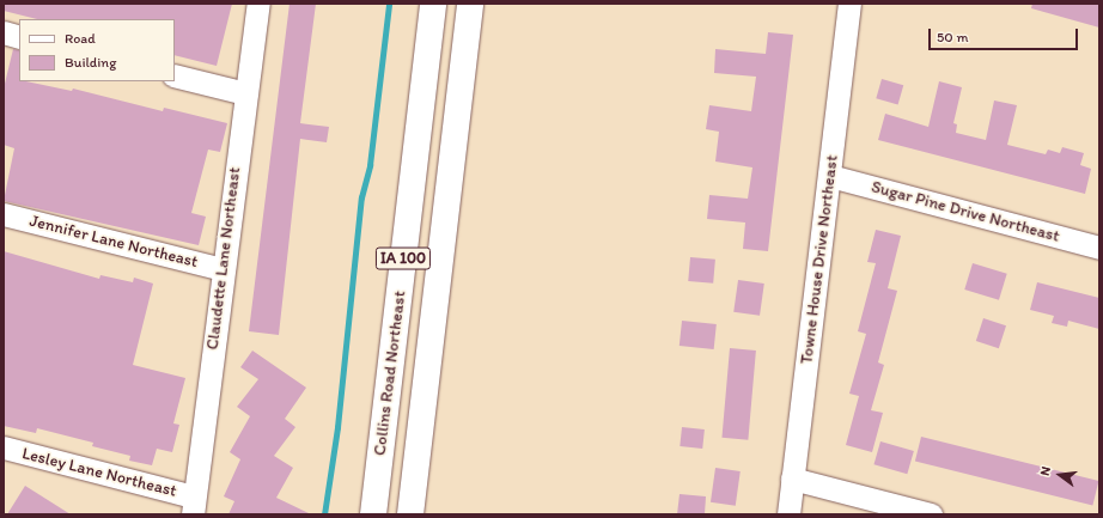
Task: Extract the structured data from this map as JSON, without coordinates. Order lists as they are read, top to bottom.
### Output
{
  "streets": {
    "highway": ["IA 100", "Collins Road Northeast"],
    "street": [
      "Sugar Pine Drive Northeast",
      "Jennifer Lane Northeast",
      "Claudette Lane Northeast",
      "Towne House Drive Northeast",
      "Lesley Lane Northeast"
    ]
  },
  "crossings": [
    ["Sugar Pine Drive Northeast", "Towne House Drive Northeast"],
    ["Jennifer Lane Northeast", "Claudette Lane Northeast"],
    ["Claudette Lane Northeast", "Lesley Lane Northeast"]
  ],
  "legend": ["Road", "Building"],
  "scale_bar": "50 m",
  "north": "left"
}
